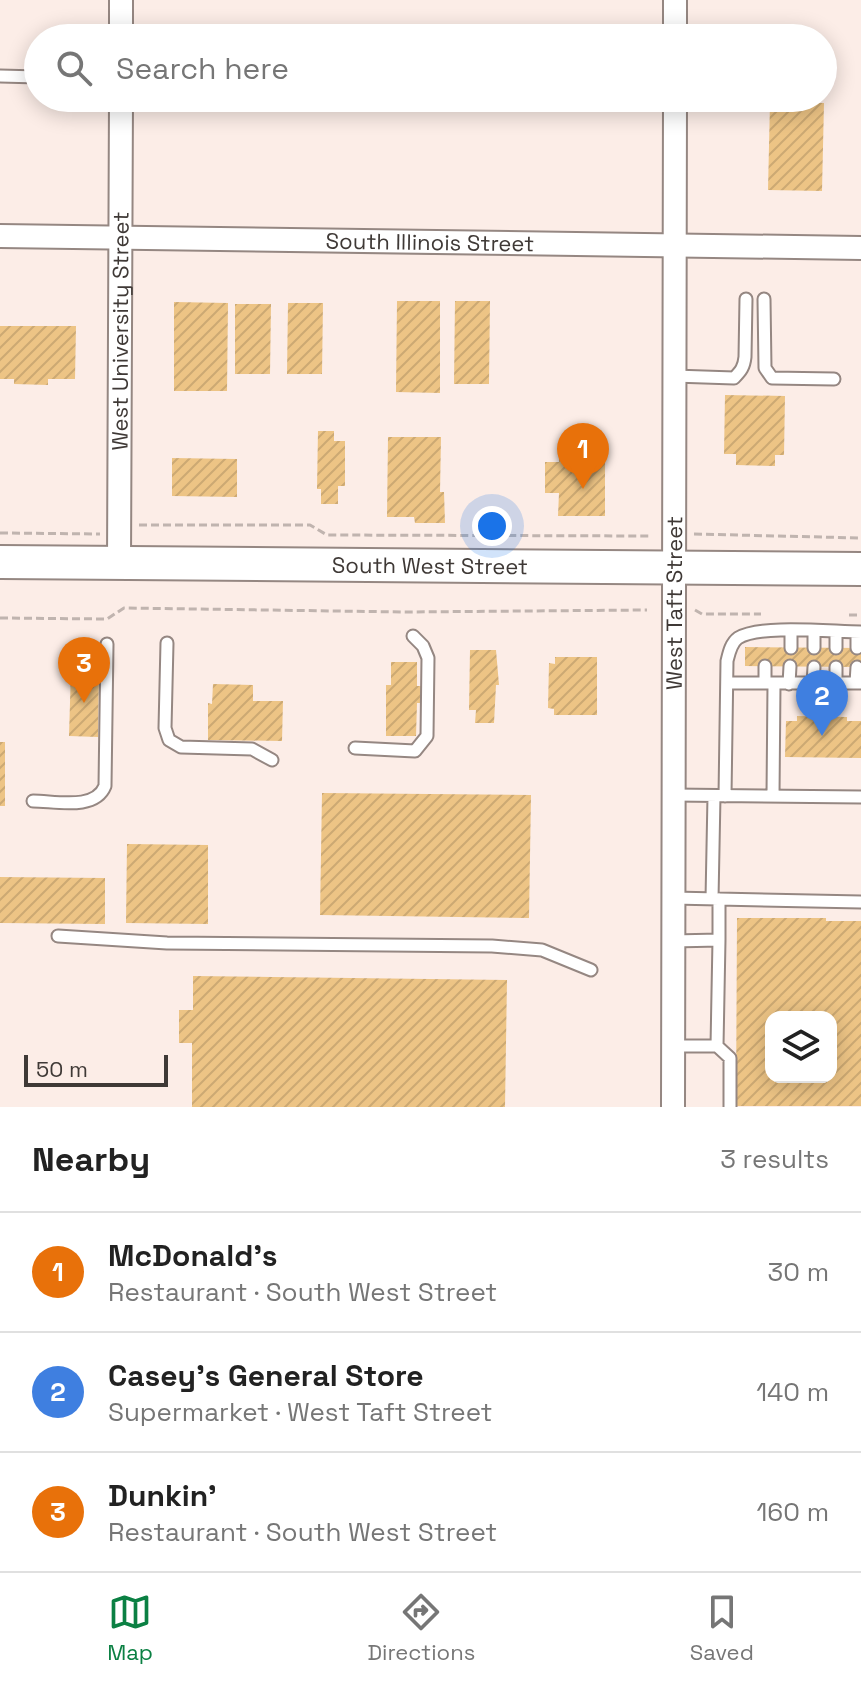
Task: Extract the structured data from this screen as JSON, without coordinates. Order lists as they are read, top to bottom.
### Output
{
  "streets": {
    "main road": ["South West Street"],
    "street": ["South Illinois Street", "West University Street", "West Taft Street"]
  },
  "crossings": [
    ["South Illinois Street", "West University Street"],
    ["South Illinois Street", "West Taft Street"],
    ["West University Street", "South West Street"],
    ["South West Street", "West Taft Street"]
  ],
  "scale_bar": "50 m",
  "page": {
    "search": "Search here",
    "pins": ["1", "3", "2"],
    "scale": "50 m",
    "heading": ["Nearby", "3 results"],
    "list": [
      {
        "mark": "1",
        "name": "McDonald's",
        "note": "Restaurant · South West Street",
        "value": "30 m"
      },
      {
        "mark": "2",
        "name": "Casey's General Store",
        "note": "Supermarket · West Taft Street",
        "value": "140 m"
      },
      {
        "mark": "3",
        "name": "Dunkin'",
        "note": "Restaurant · South West Street",
        "value": "160 m"
      }
    ],
    "nav": ["Map", "Directions", "Saved"]
  }
}
